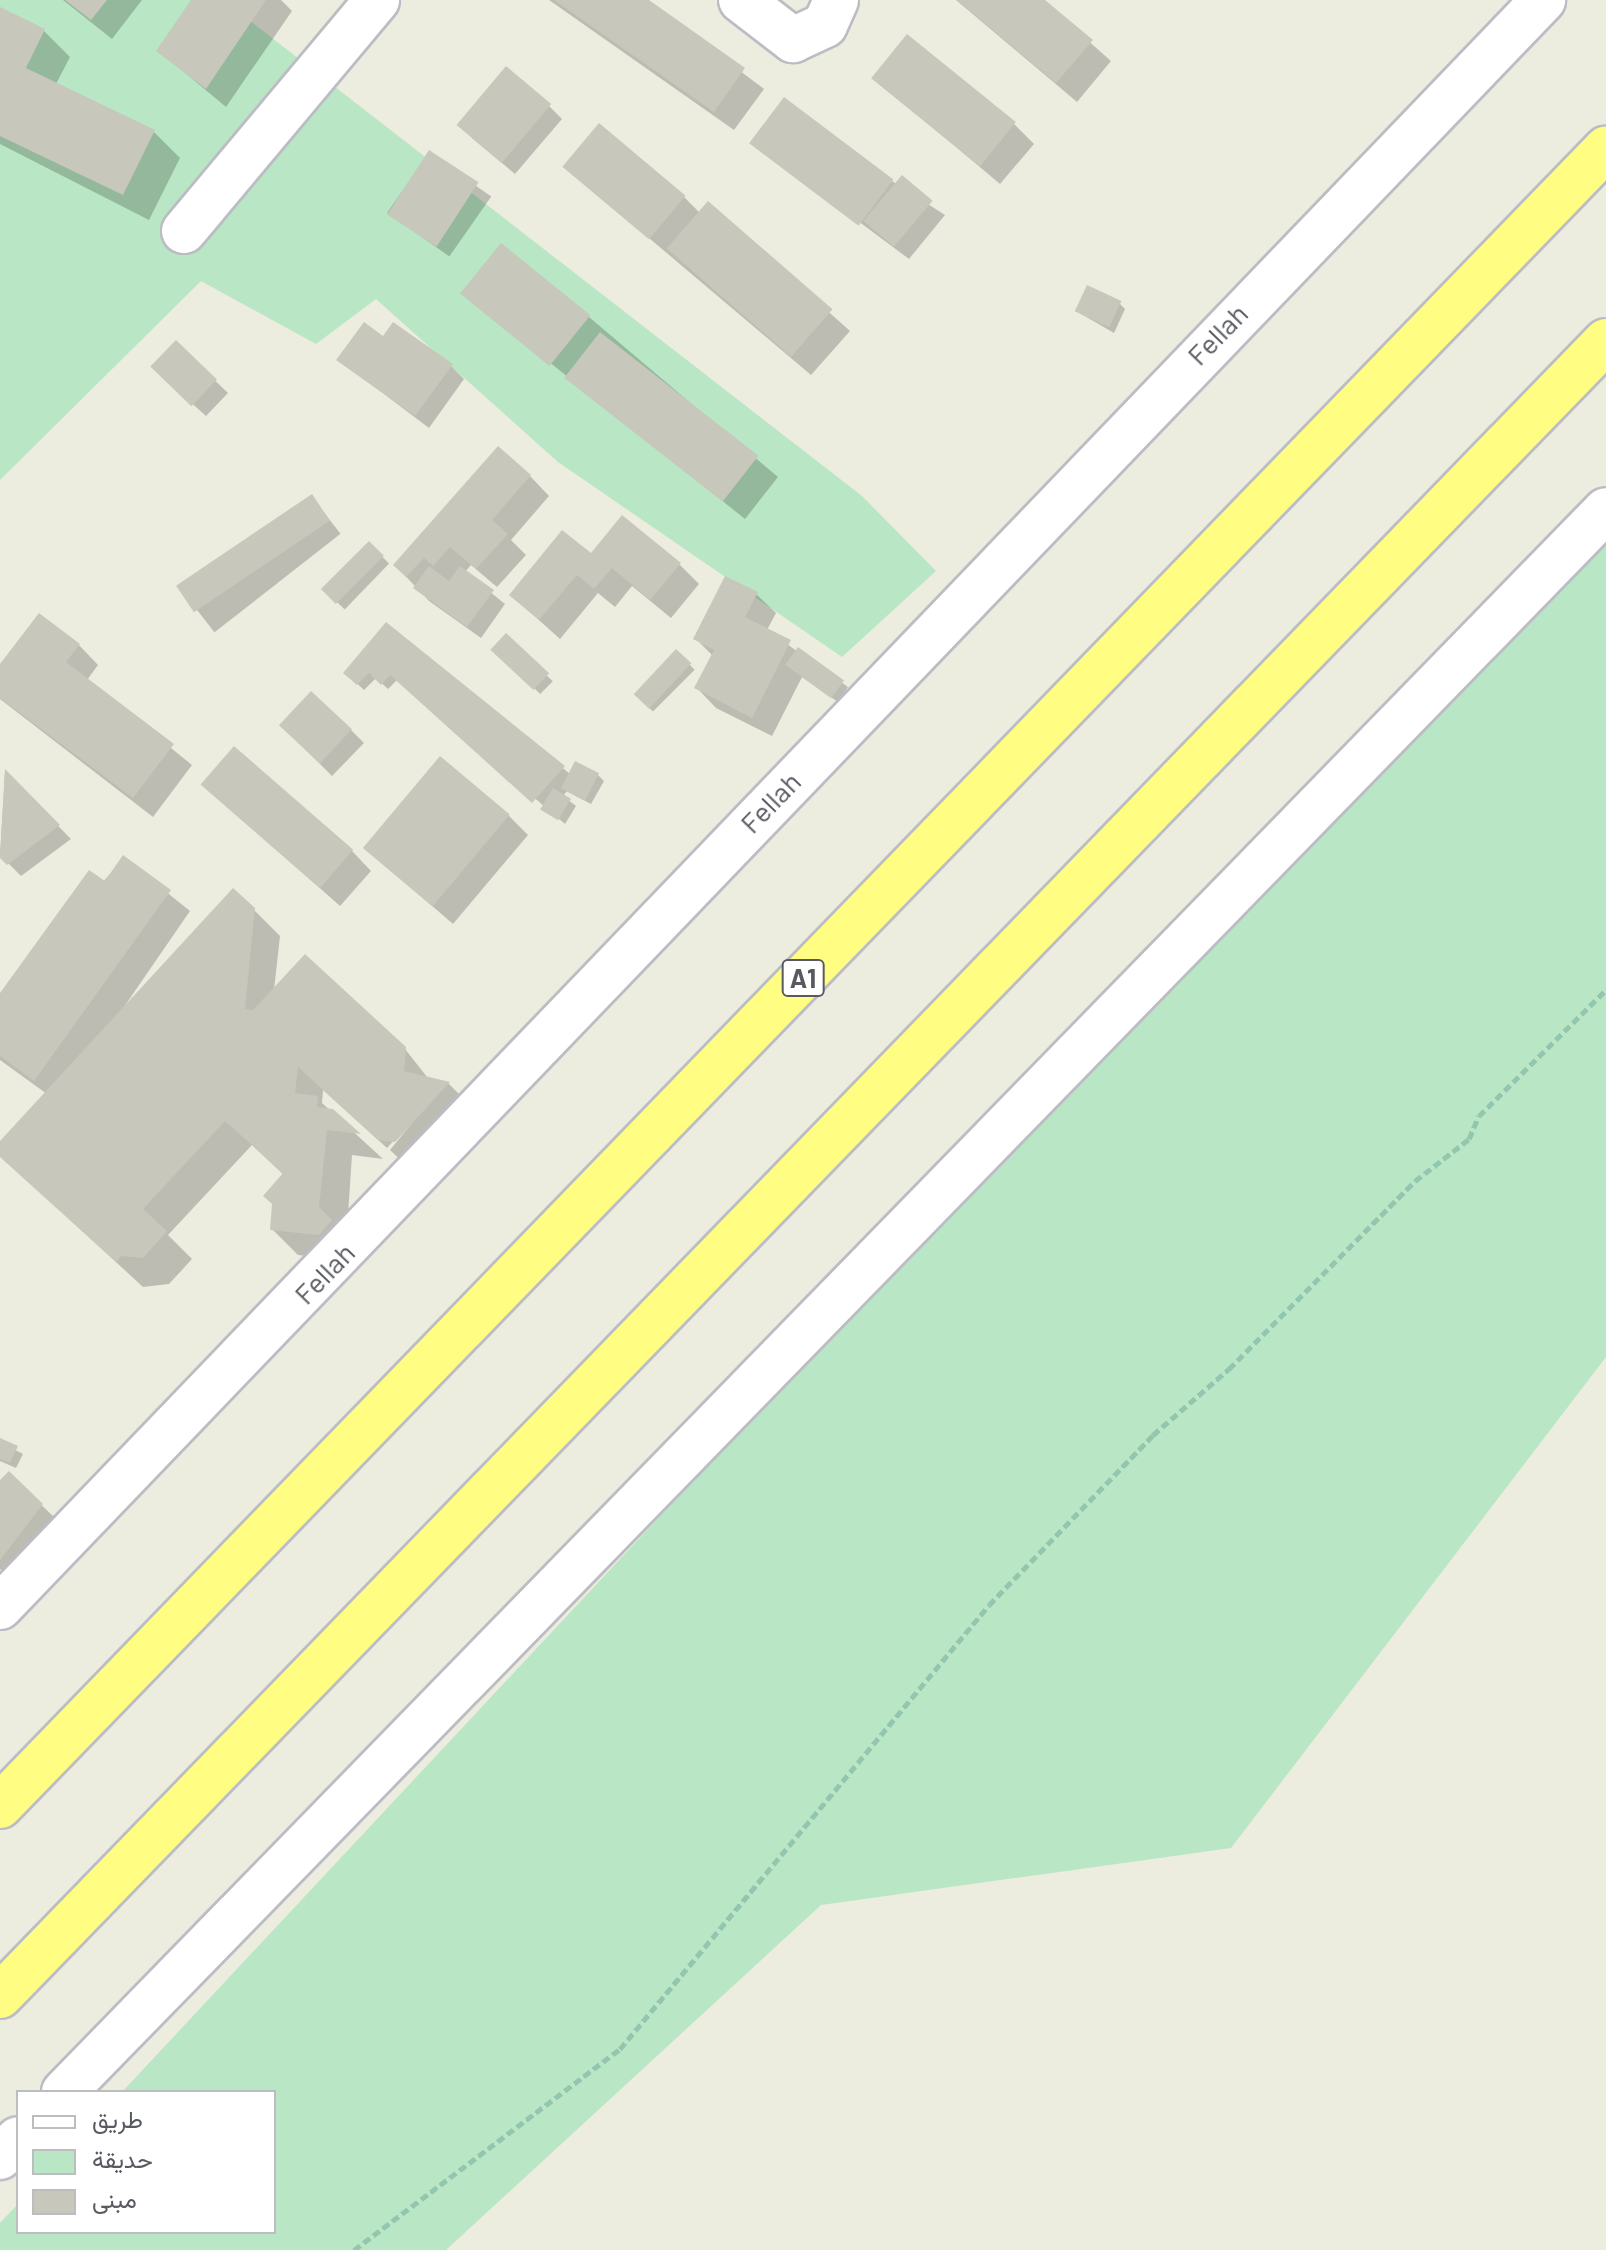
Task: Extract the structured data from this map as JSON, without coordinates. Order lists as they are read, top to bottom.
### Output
{
  "streets": {
    "highway": ["A1"],
    "street": ["Fellah"]
  },
  "legend": ["طريق", "حديقة", "مبنى"]
}
